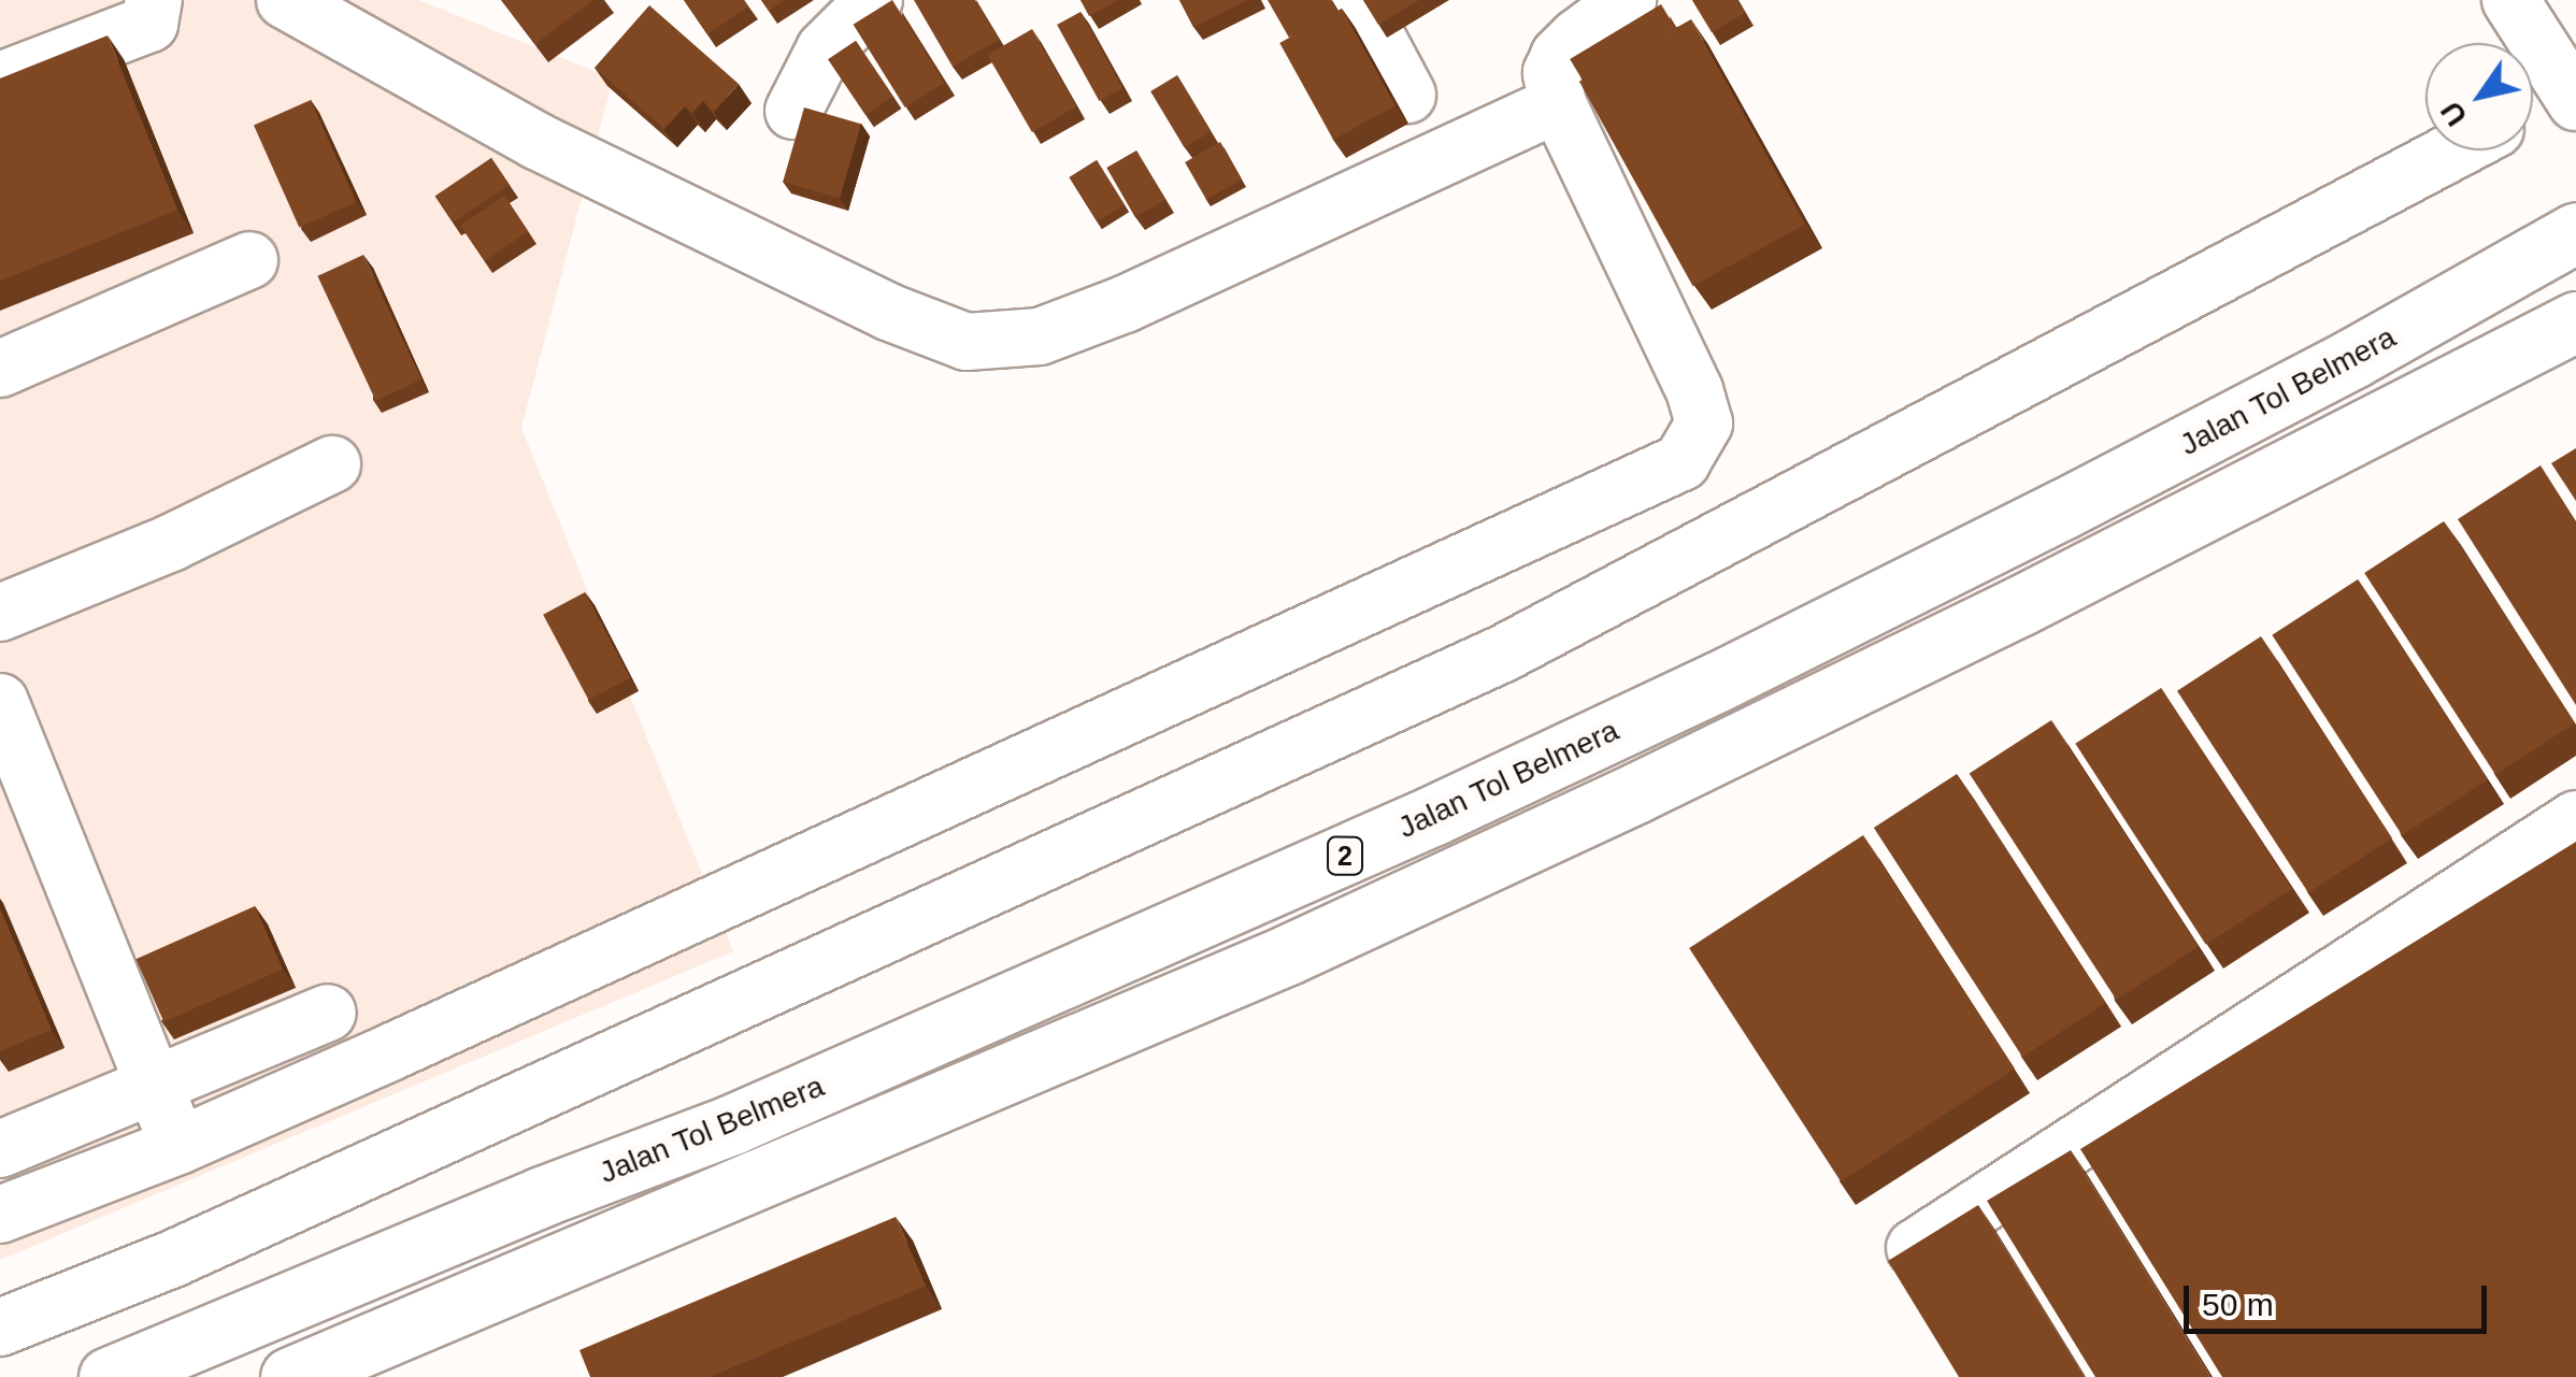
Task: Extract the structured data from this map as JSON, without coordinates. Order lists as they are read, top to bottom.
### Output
{
  "streets": {
    "highway": ["Jalan Tol Belmera", "2"]
  },
  "scale_bar": "50 m",
  "north": "bottom left"
}
